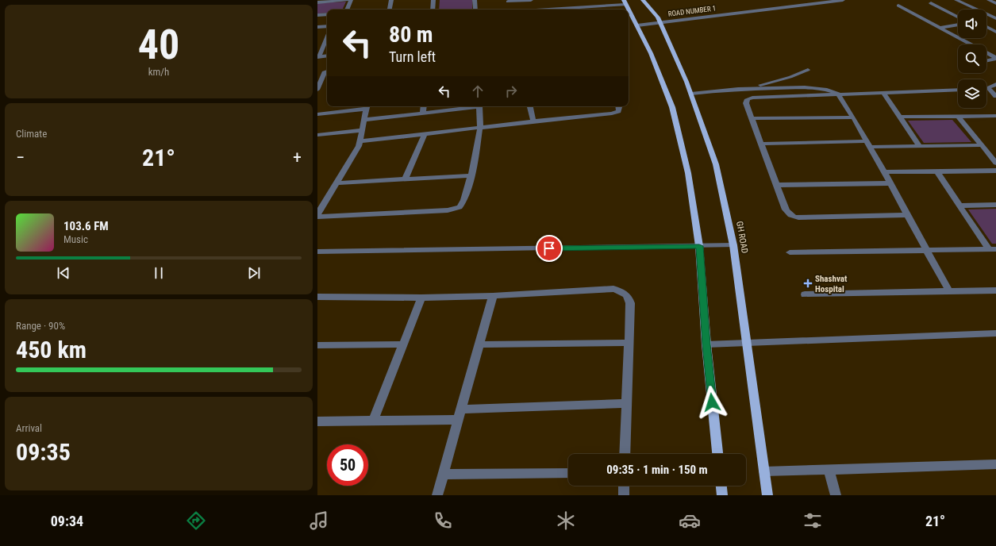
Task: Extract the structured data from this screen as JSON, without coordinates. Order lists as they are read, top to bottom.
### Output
{
  "streets": {
    "main road": ["GH ROAD"],
    "street": ["ROAD NUMBER 1"]
  },
  "crossings": [
    ["ROAD NUMBER 1", "GH ROAD"]
  ],
  "places": {
    "health": ["Shashvat Hospital"]
  },
  "page": {
    "tile": [
      ["40", "km/h"],
      "Climate",
      ["Range · 90%", "450 km"],
      ["Arrival", "09:35"]
    ],
    "turn": ["80 m", "Turn left"],
    "heat": ["−", "21°", "+"],
    "song": ["103.6 FM", "Music"],
    "limit": "50",
    "trip": "09:35 · 1 min · 150 m",
    "tabs": ["09:34", "21°"]
  }
}
